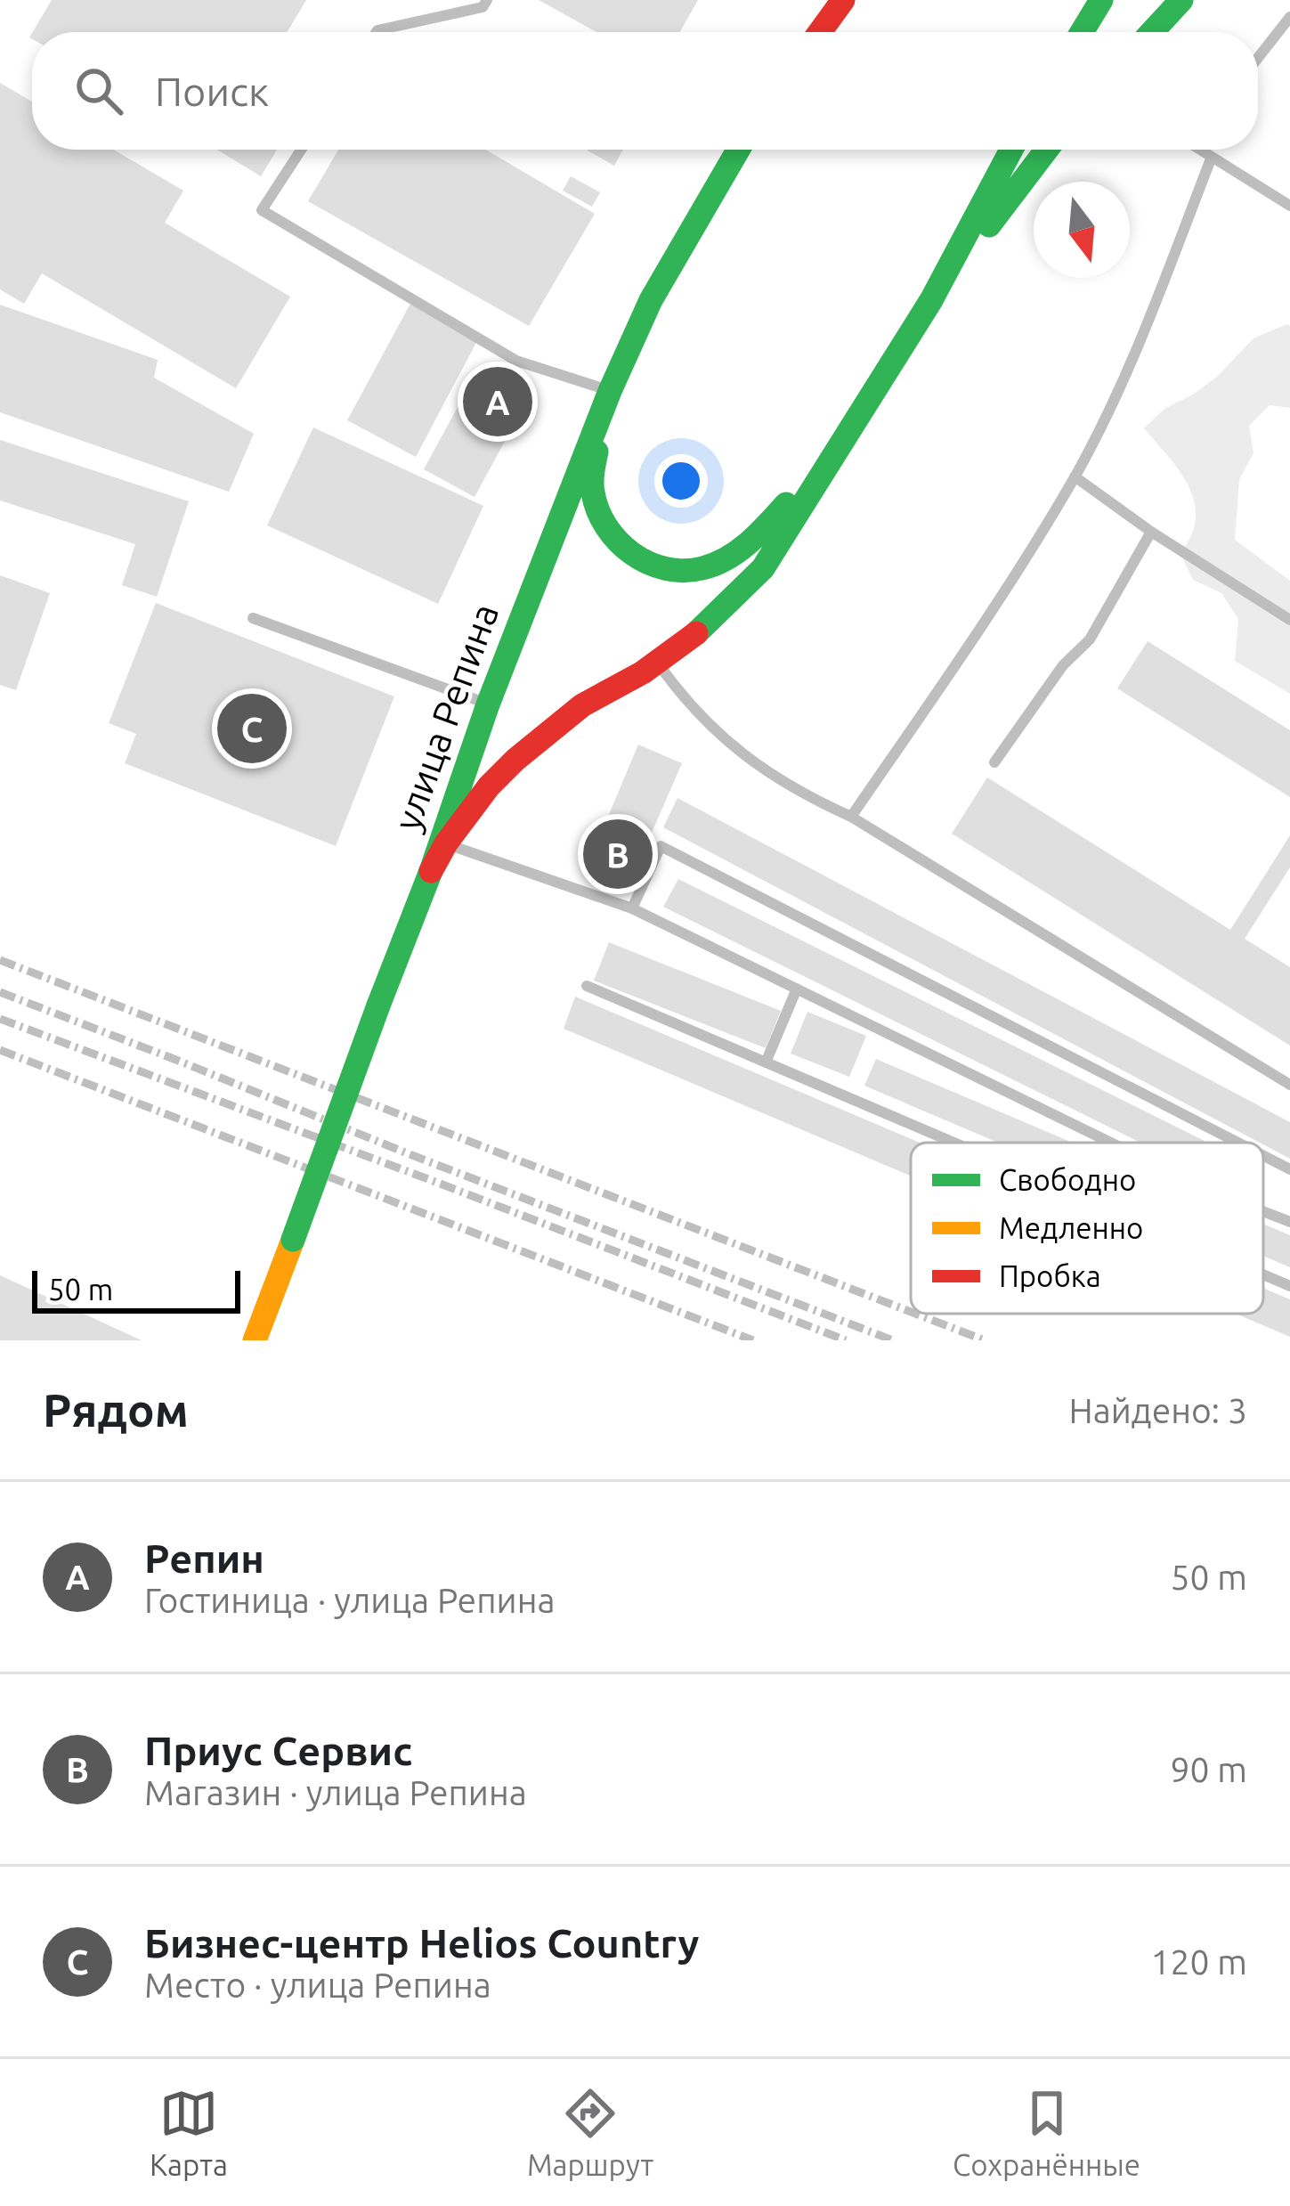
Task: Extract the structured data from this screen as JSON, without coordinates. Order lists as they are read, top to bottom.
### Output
{
  "streets": {
    "street": ["улица Репина"]
  },
  "legend": ["Свободно", "Медленно", "Пробка"],
  "scale_bar": "50 m",
  "north": "bottom",
  "page": {
    "search": "Поиск",
    "pins": ["A", "C", "B"],
    "scale": "50 m",
    "heading": ["Рядом", "Найдено: 3"],
    "list": [
      {
        "mark": "A",
        "name": "Репин",
        "note": "Гостиница · улица Репина",
        "value": "50 m"
      },
      {
        "mark": "B",
        "name": "Приус Сервис",
        "note": "Магазин · улица Репина",
        "value": "90 m"
      },
      {
        "mark": "C",
        "name": "Бизнес-центр Helios Country",
        "note": "Место · улица Репина",
        "value": "120 m"
      }
    ],
    "nav": ["Карта", "Маршрут", "Сохранённые"]
  }
}
